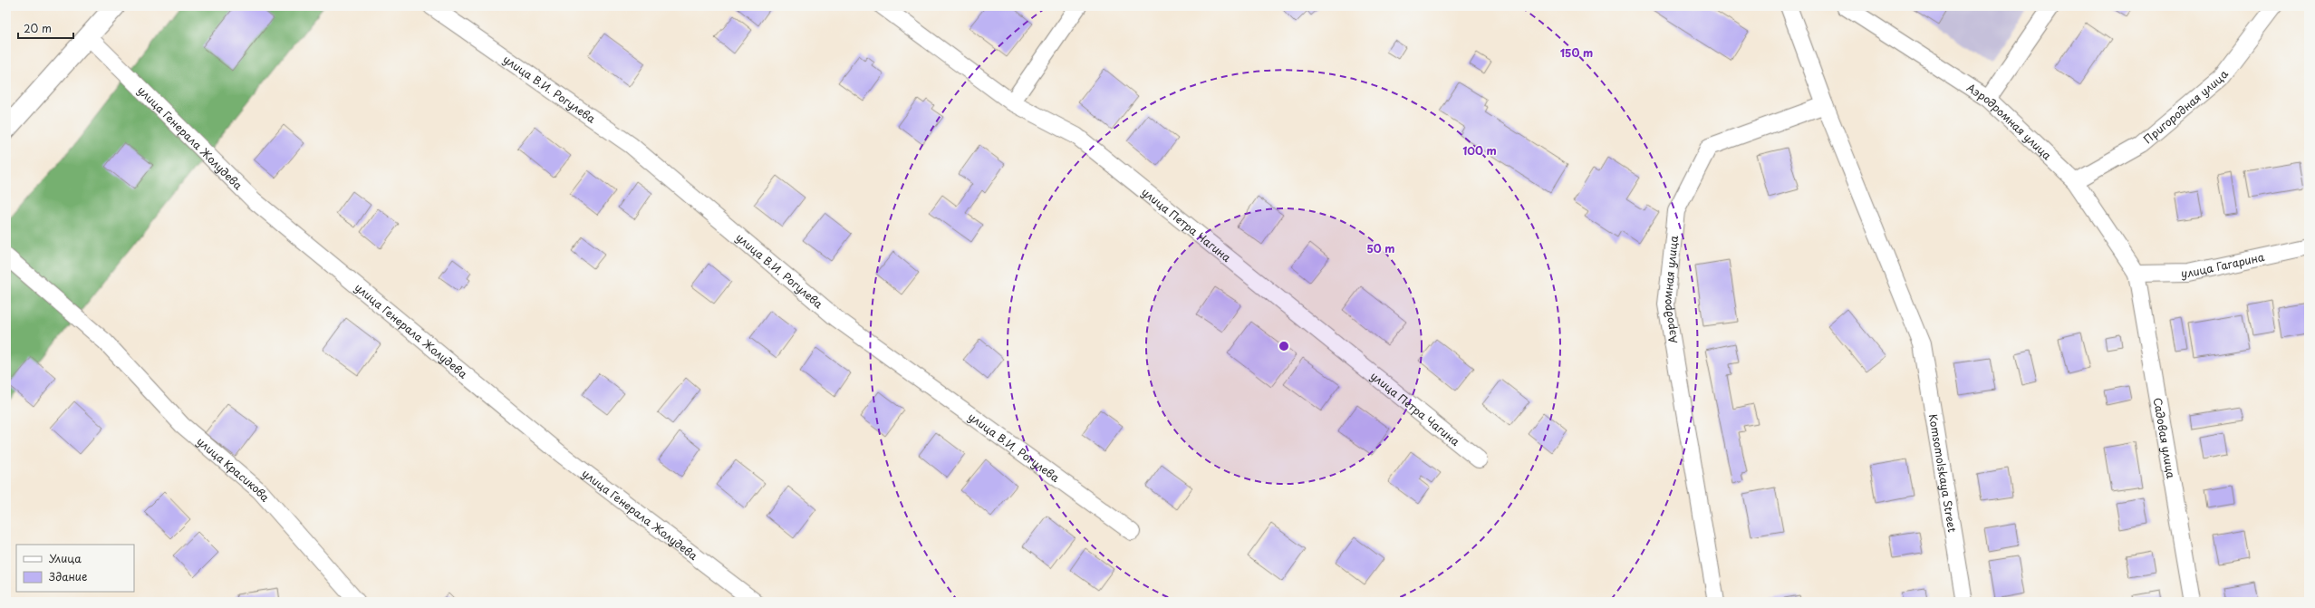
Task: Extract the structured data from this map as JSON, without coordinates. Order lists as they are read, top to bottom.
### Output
{
  "streets": {
    "street": [
      "улица В.И. Рогулева",
      "Пригородная улица",
      "Аэродромная улица",
      "улица Генерала Жолудева",
      "улица Петра Чагина",
      "улица Гагарина",
      "Садовая улица",
      "улица Красикова",
      "Komsomolskaya Street"
    ]
  },
  "crossings": [
    ["Пригородная улица", "Аэродромная улица"],
    ["Аэродромная улица", "улица Гагарина"],
    ["Аэродромная улица", "Садовая улица"],
    ["Аэродромная улица", "Komsomolskaya Street"],
    ["улица Гагарина", "Садовая улица"]
  ],
  "legend": ["Улица", "Здание"],
  "scale_bar": "20 m",
  "rings": ["150 m", "100 m", "50 m"]
}
